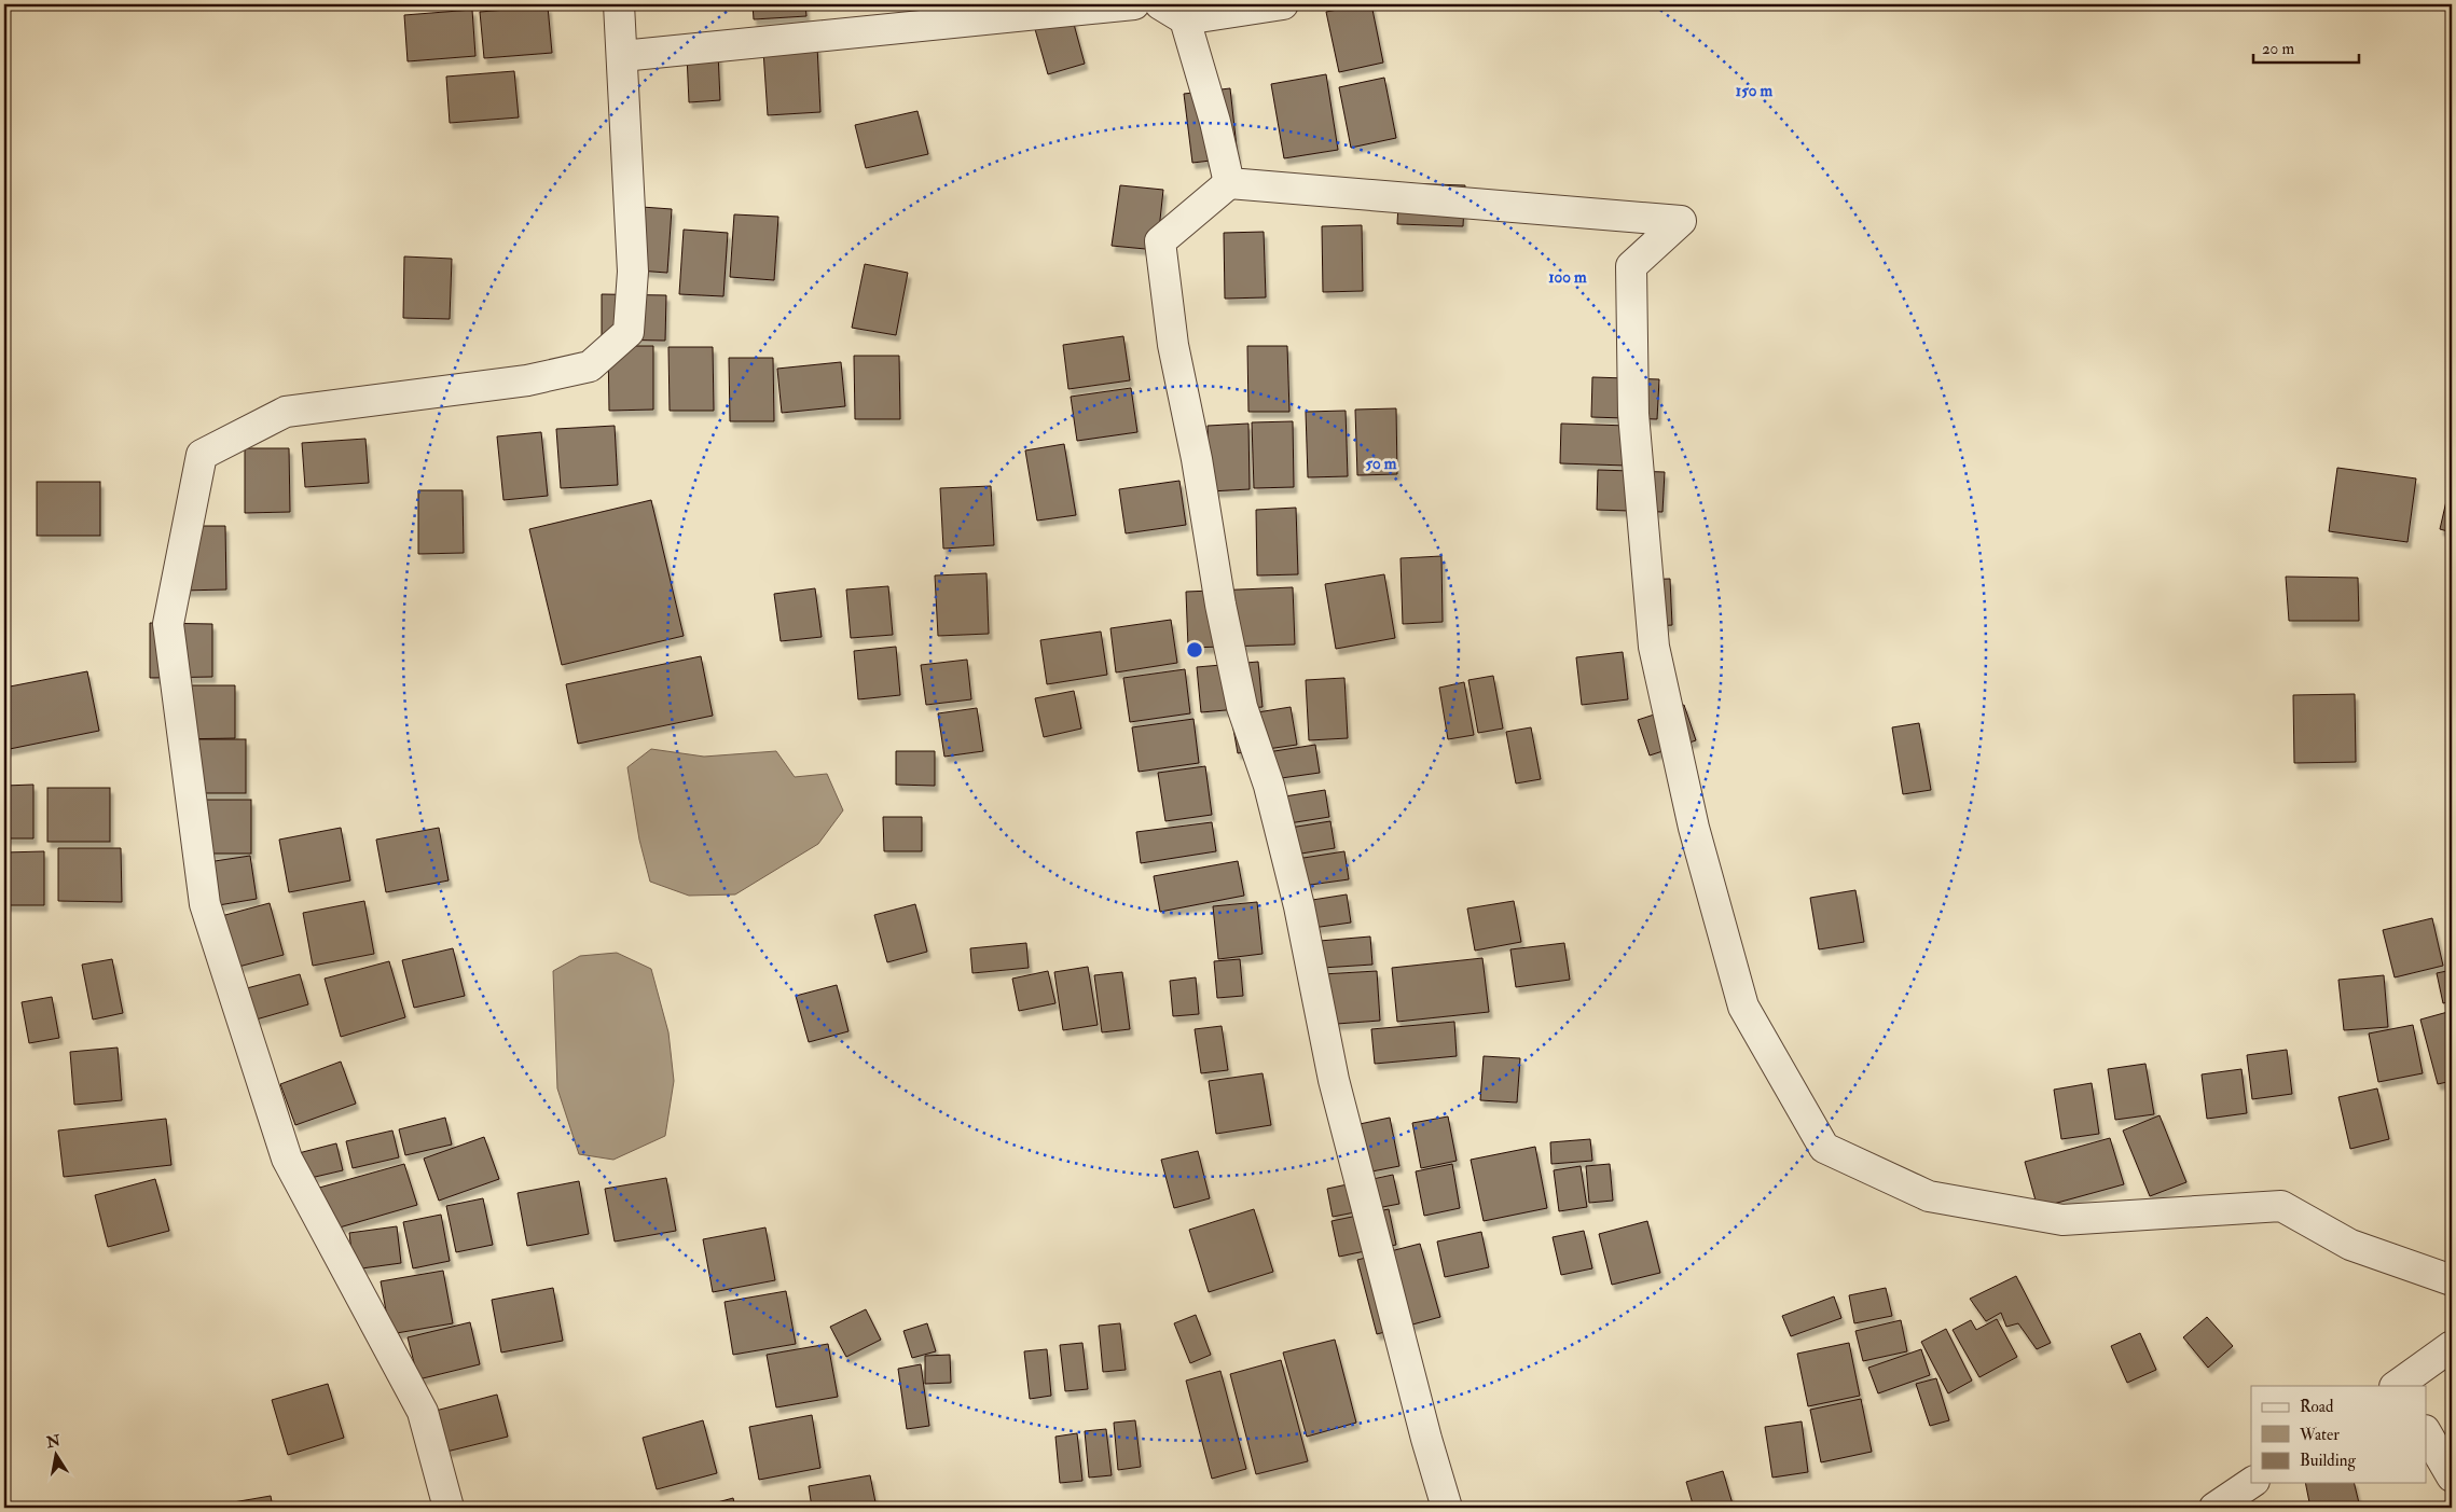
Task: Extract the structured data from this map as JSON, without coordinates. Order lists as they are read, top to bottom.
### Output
{
  "legend": ["Road", "Water", "Building"],
  "scale_bar": "20 m",
  "north": "top",
  "rings": ["150 m", "100 m", "50 m"]
}
